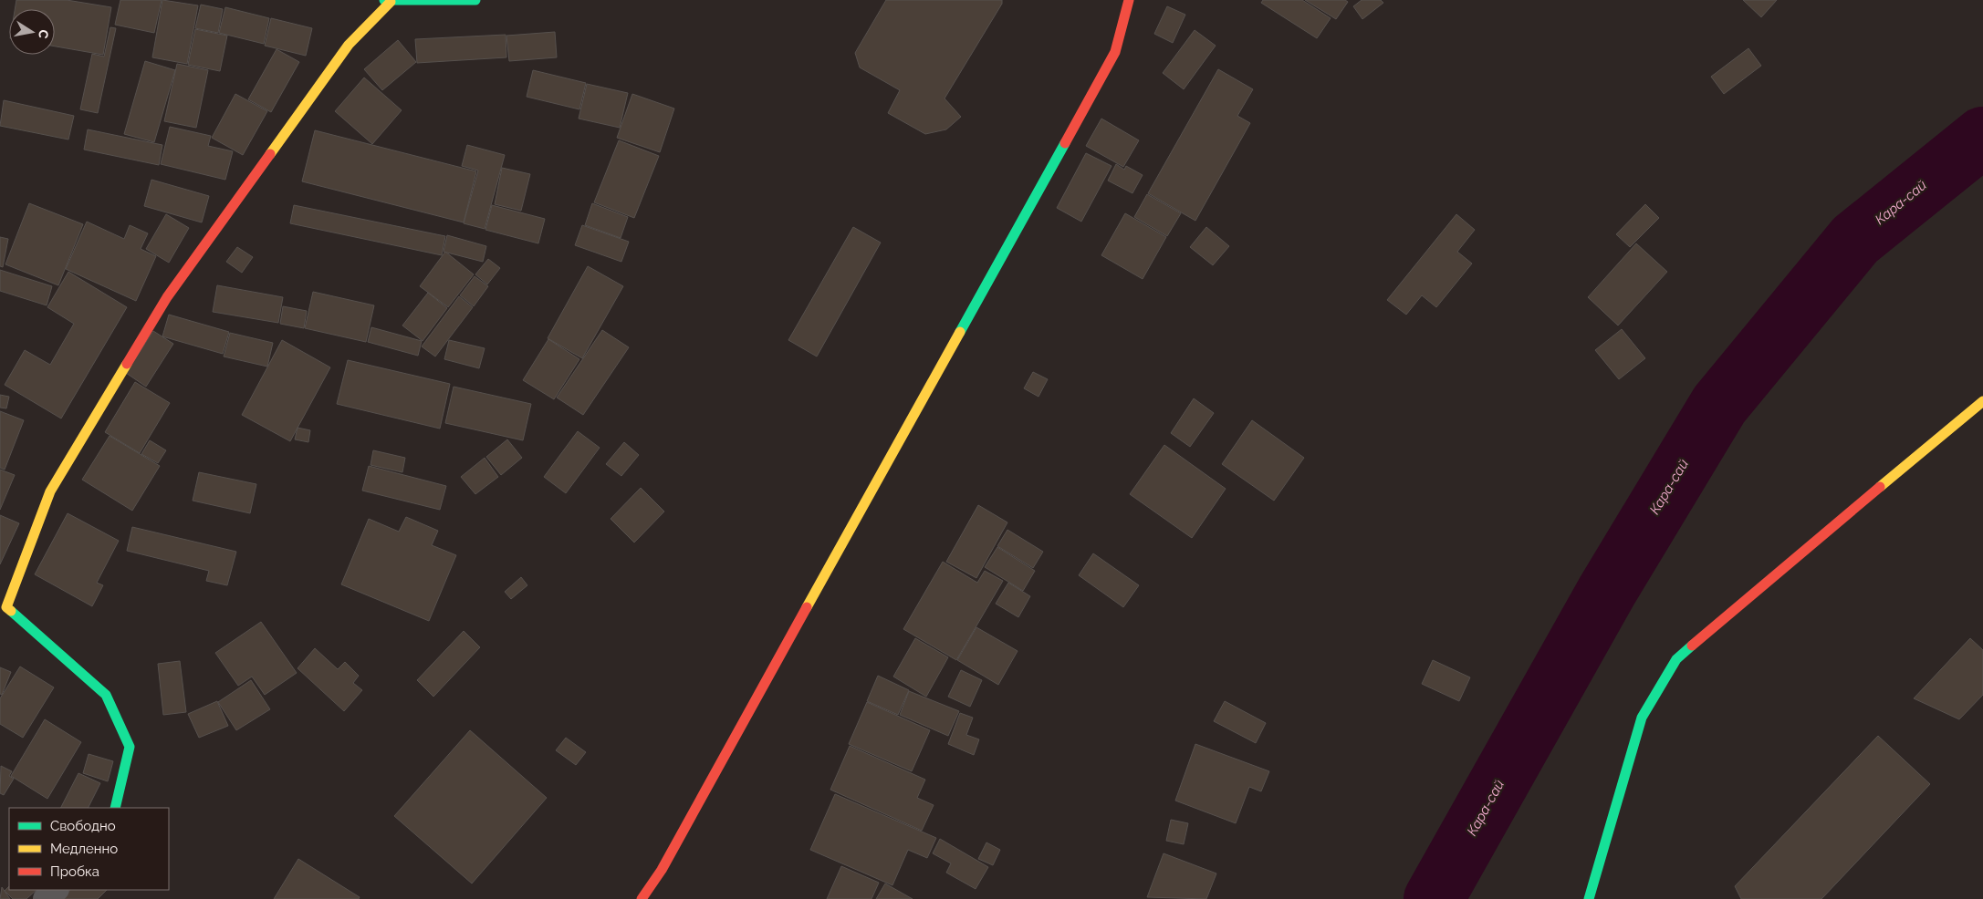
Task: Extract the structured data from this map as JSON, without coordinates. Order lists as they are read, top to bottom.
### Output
{
  "water": ["Кара-сай"],
  "legend": ["Свободно", "Медленно", "Пробка"],
  "north": "right"
}
